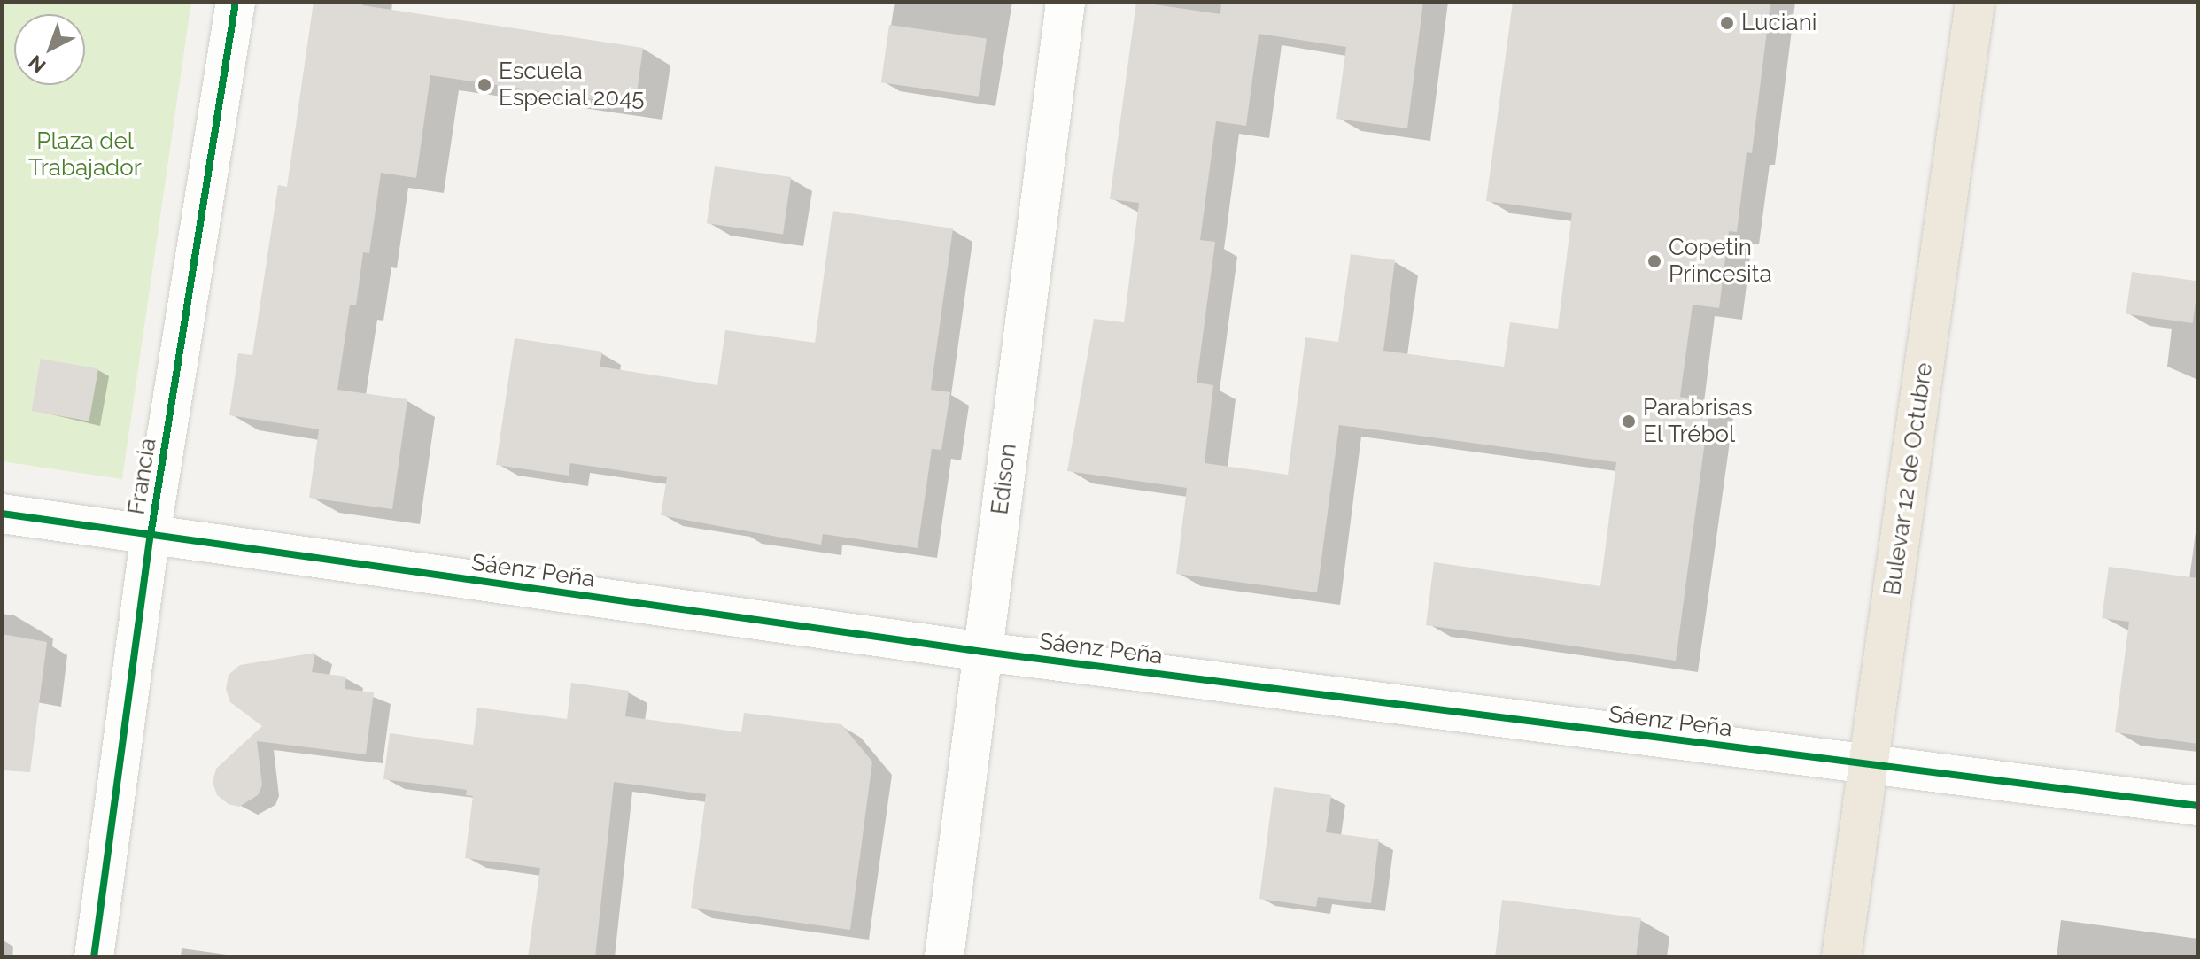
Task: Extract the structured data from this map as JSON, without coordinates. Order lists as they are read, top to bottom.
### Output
{
  "streets": {
    "highway": ["Bulevar 12 de Octubre"],
    "street": ["Francia", "Edison", "Sáenz Peña"]
  },
  "crossings": [
    ["Francia", "Sáenz Peña"],
    ["Edison", "Sáenz Peña"],
    ["Bulevar 12 de Octubre", "Sáenz Peña"]
  ],
  "parks": ["Plaza del Trabajador"],
  "places": [
    "Luciani",
    "Escuela Especial 2045",
    "Copetin Princesita",
    "Parabrisas El Trébol"
  ],
  "north": "bottom left"
}
